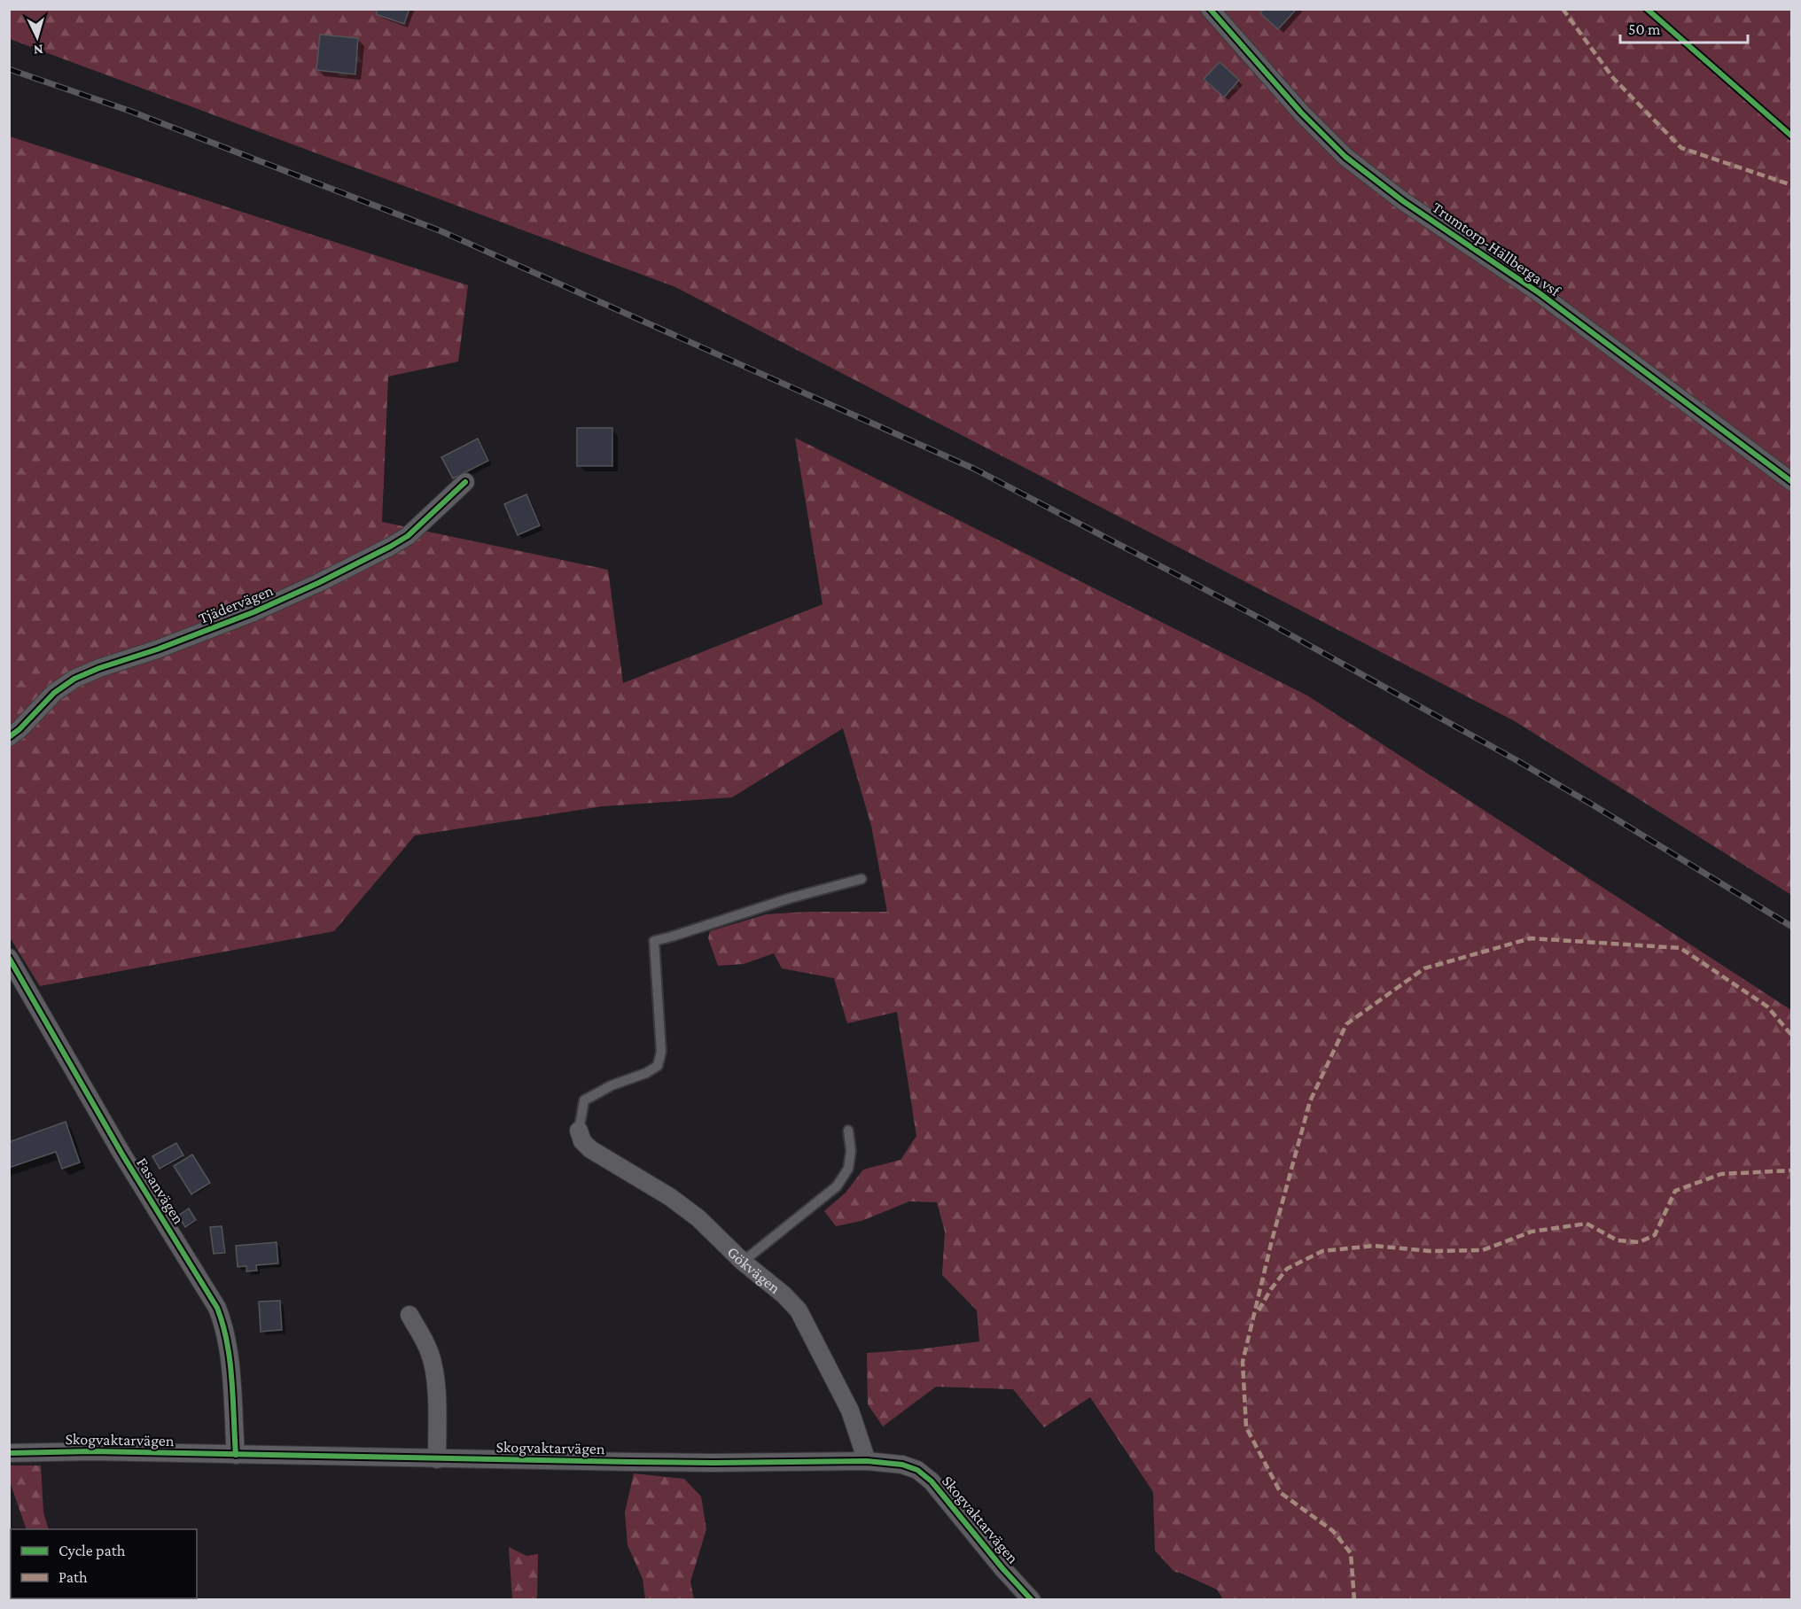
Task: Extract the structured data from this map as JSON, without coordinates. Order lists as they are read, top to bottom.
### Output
{
  "streets": {
    "street": [
      "Trumtorp-Hällberga vsf",
      "Tjädervägen",
      "Fasanvägen",
      "Gökvägen",
      "Skogvaktarvägen"
    ]
  },
  "crossings": [
    ["Fasanvägen", "Skogvaktarvägen"],
    ["Gökvägen", "Skogvaktarvägen"]
  ],
  "legend": ["Cycle path", "Path"],
  "scale_bar": "50 m",
  "north": "bottom"
}
